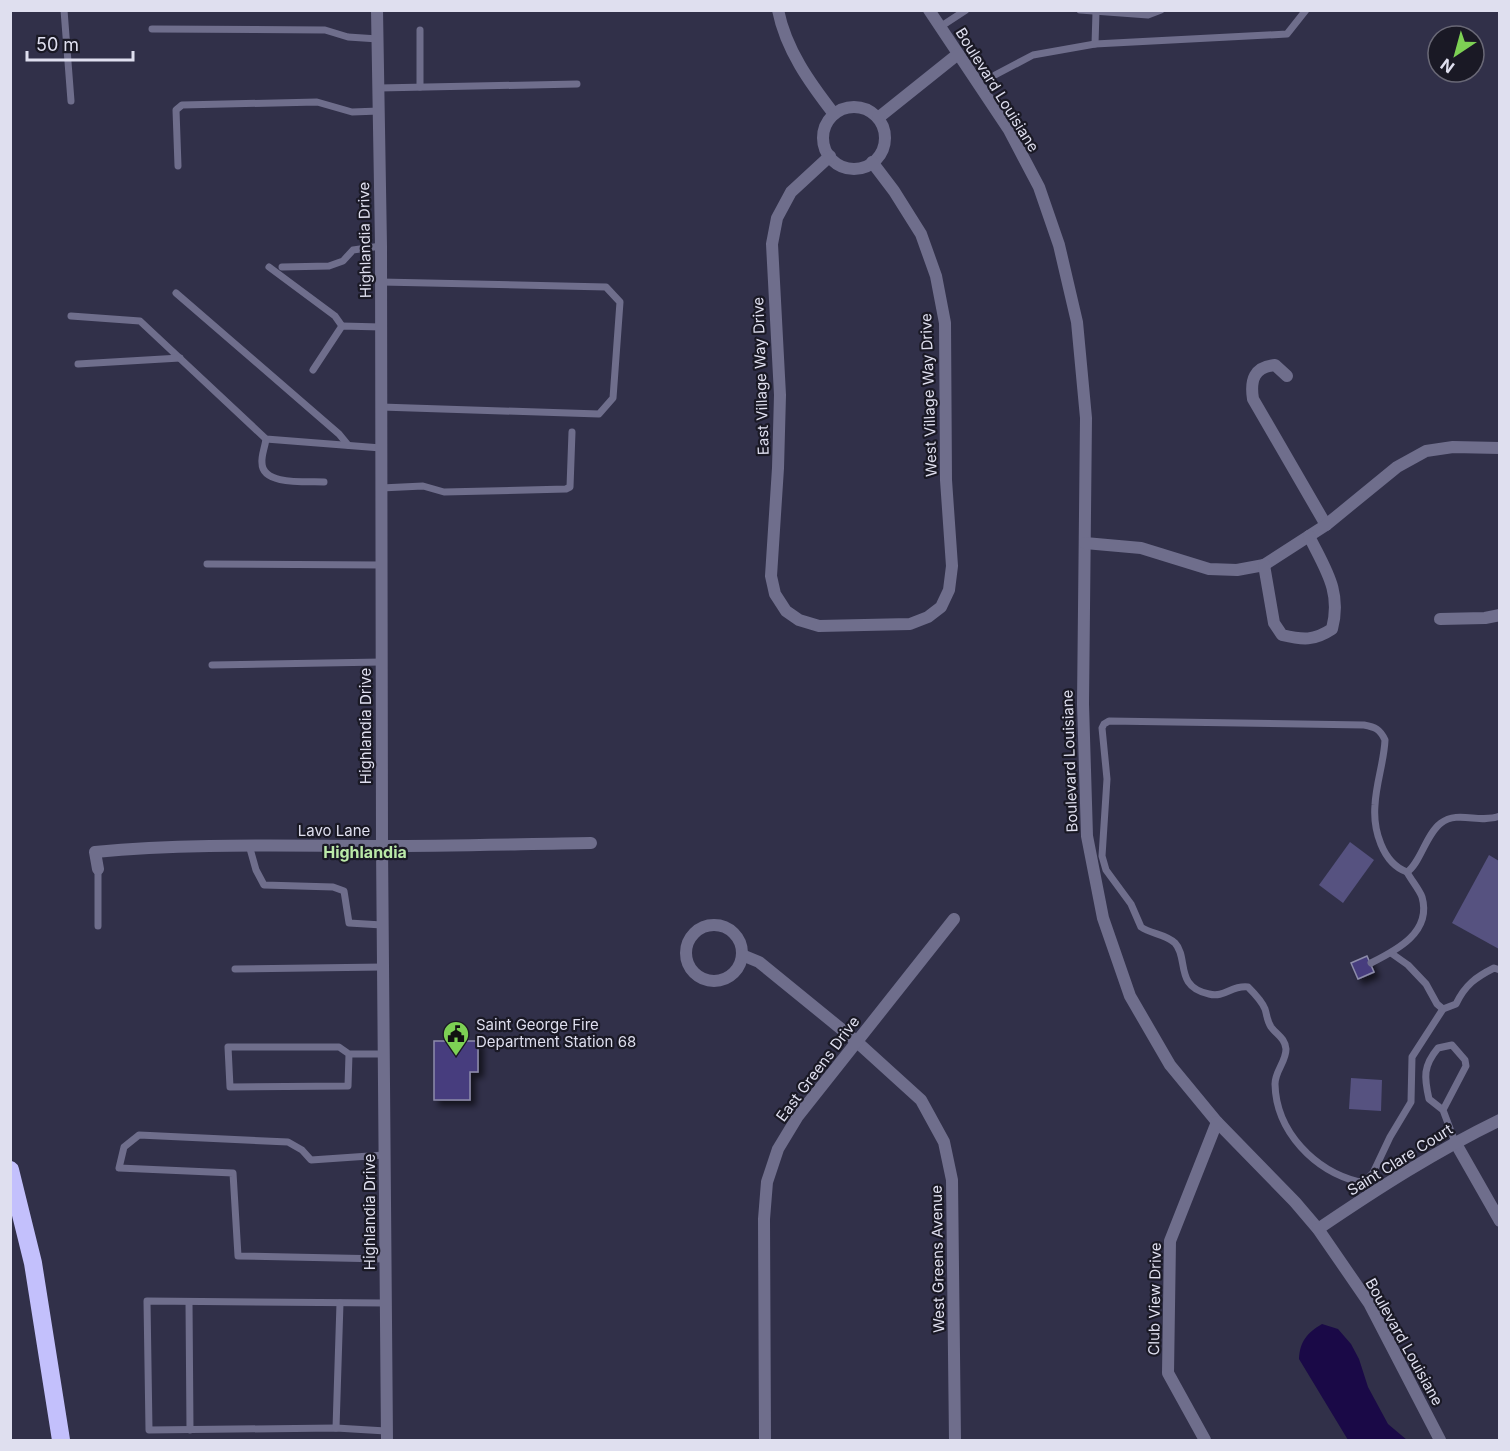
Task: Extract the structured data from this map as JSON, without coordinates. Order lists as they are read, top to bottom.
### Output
{
  "streets": {
    "street": [
      "Boulevard Louisiane",
      "Highlandia Drive",
      "East Village Way Drive",
      "West Village Way Drive",
      "Lavo Lane",
      "East Greens Drive",
      "Saint Clare Court",
      "West Greens Avenue",
      "Club View Drive"
    ]
  },
  "crossings": [
    ["Boulevard Louisiane", "Saint Clare Court"],
    ["Boulevard Louisiane", "Club View Drive"],
    ["Highlandia Drive", "Lavo Lane"],
    ["East Village Way Drive", "West Village Way Drive"],
    ["East Greens Drive", "West Greens Avenue"]
  ],
  "districts": ["Highlandia"],
  "places": {
    "public building": ["Saint George Fire Department Station 68"]
  },
  "scale_bar": "50 m",
  "north": "bottom left"
}
